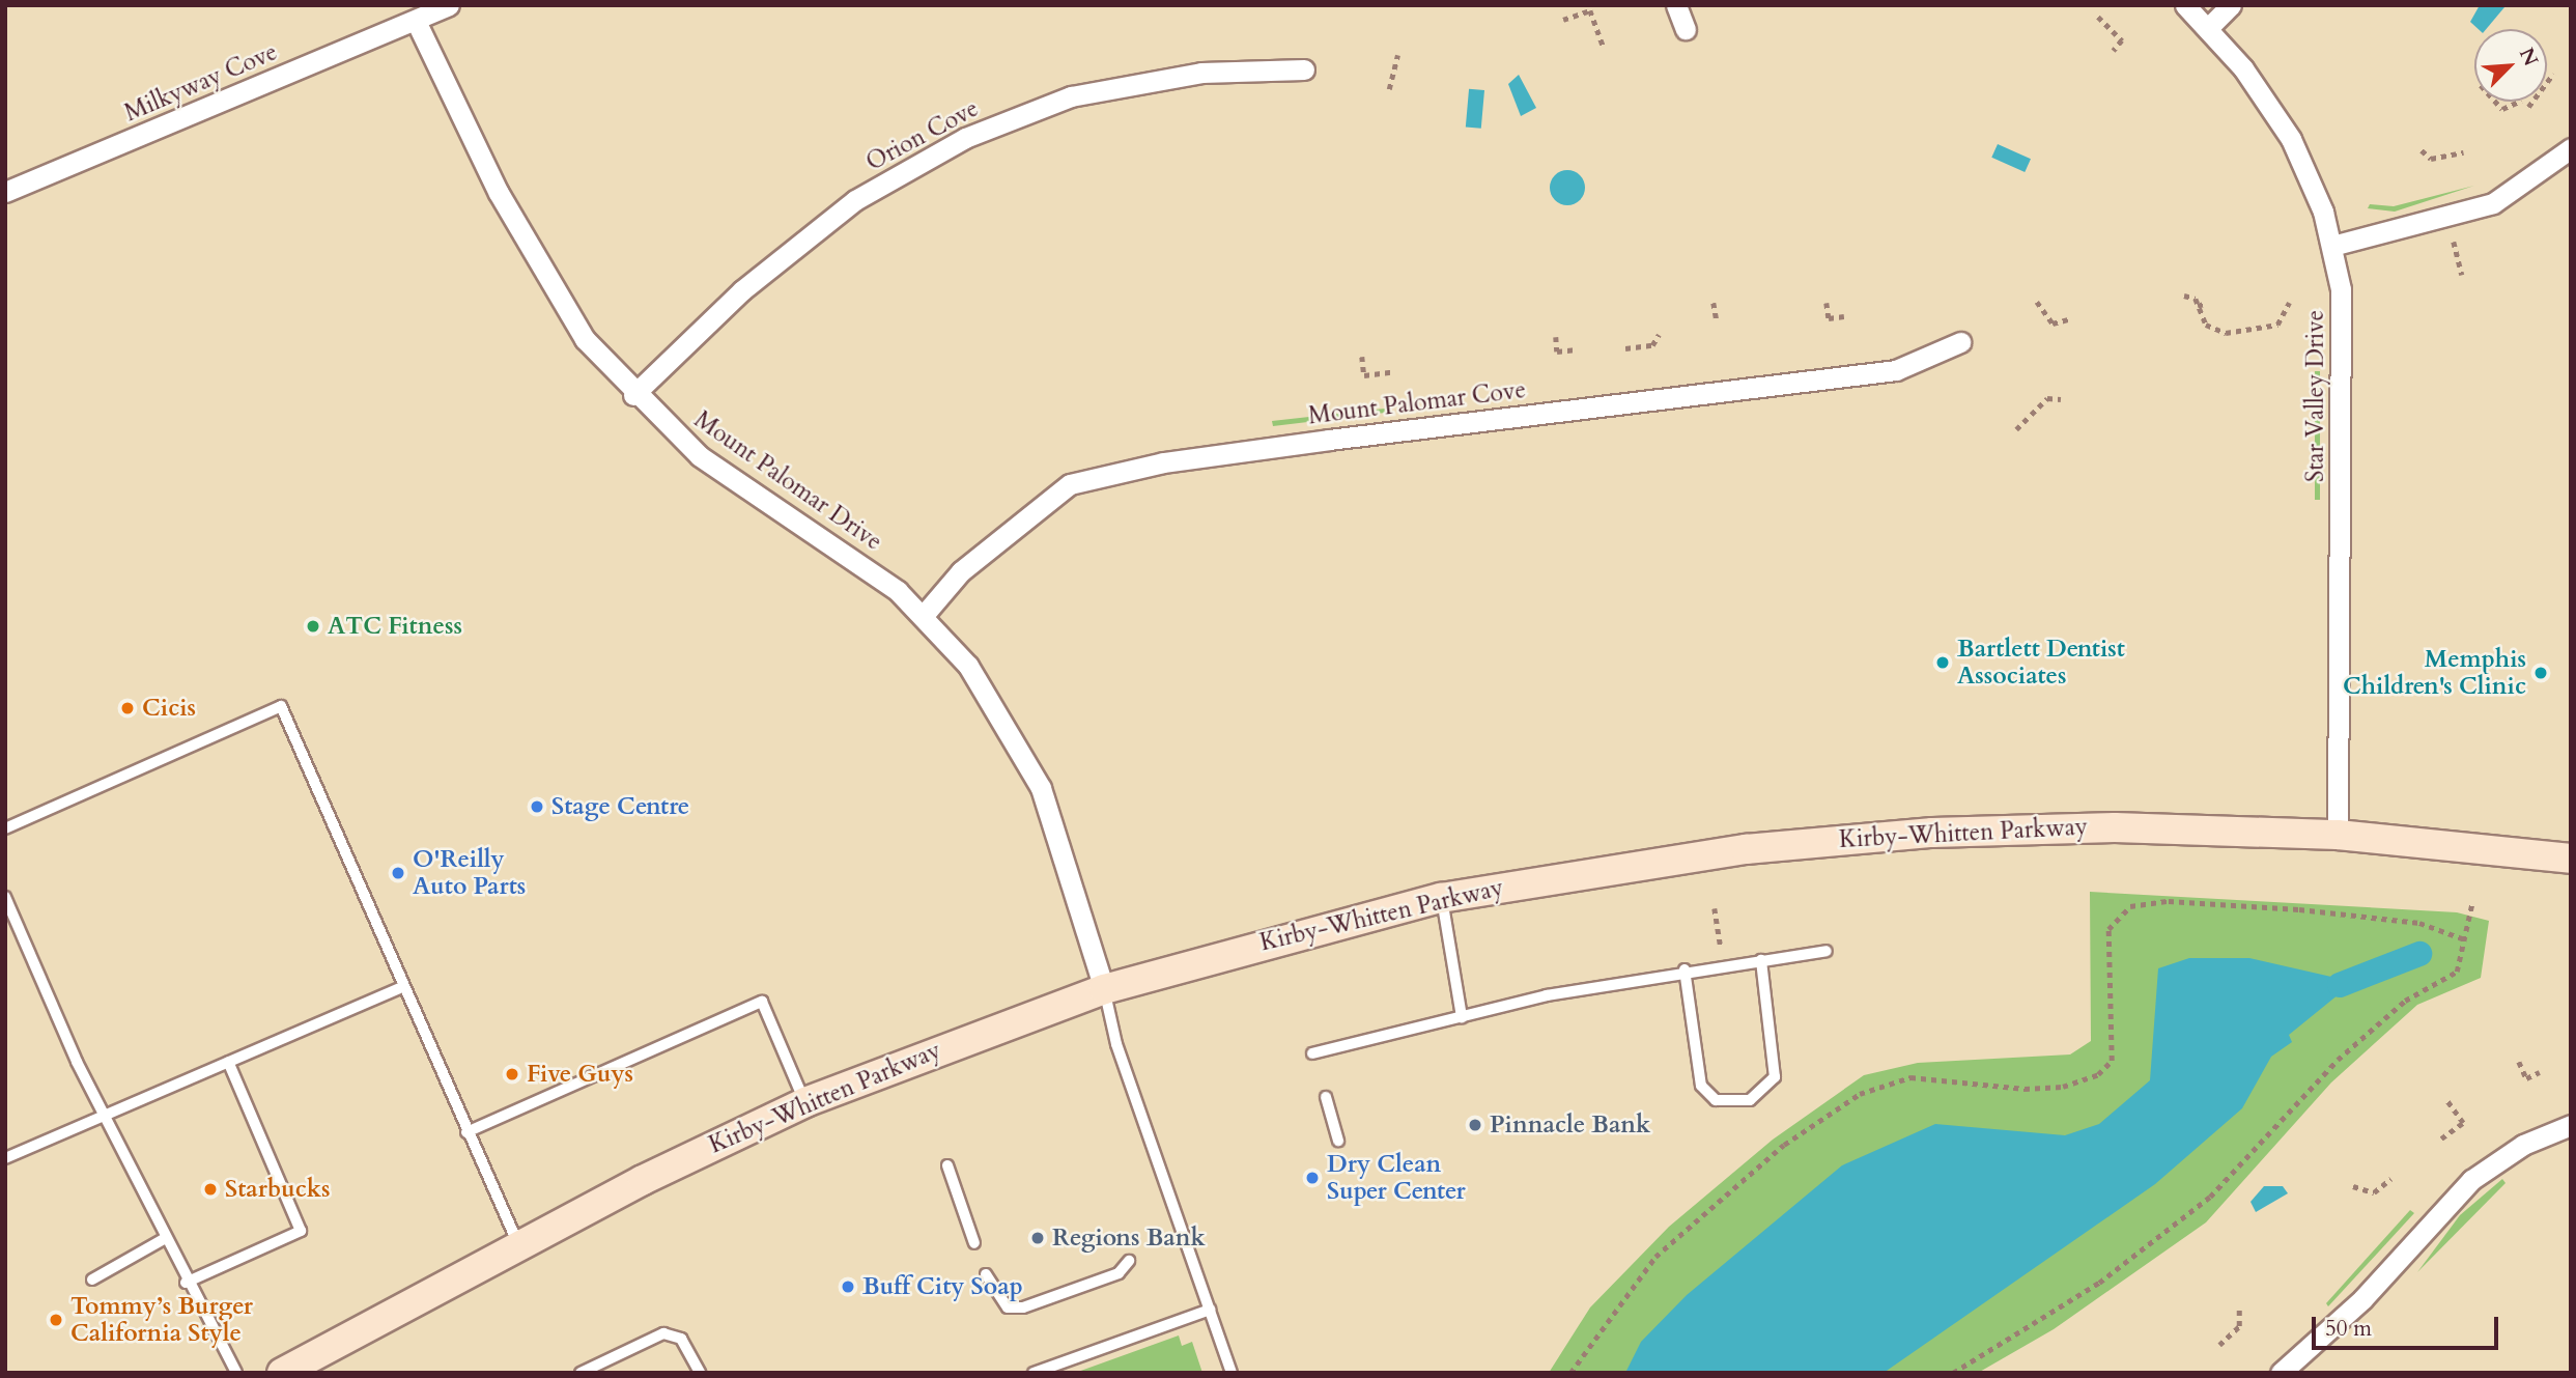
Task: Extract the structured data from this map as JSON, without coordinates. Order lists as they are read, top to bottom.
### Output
{
  "streets": {
    "main road": ["Kirby-Whitten Parkway"],
    "street": [
      "Milkyway Cove",
      "Orion Cove",
      "Star Valley Drive",
      "Mount Palomar Cove",
      "Mount Palomar Drive"
    ]
  },
  "crossings": [
    ["Milkyway Cove", "Mount Palomar Drive"],
    ["Orion Cove", "Mount Palomar Drive"],
    ["Star Valley Drive", "Kirby-Whitten Parkway"],
    ["Mount Palomar Cove", "Mount Palomar Drive"],
    ["Mount Palomar Drive", "Kirby-Whitten Parkway"]
  ],
  "places": [
    "ATC Fitness",
    "Bartlett Dentist Associates",
    "Memphis Children's Clinic",
    "Cicis",
    "Stage Centre",
    "O'Reilly Auto Parts",
    "Five Guys",
    "Pinnacle Bank",
    "Dry Clean Super Center",
    "Starbucks",
    "Regions Bank",
    "Buff City Soap",
    "Tommy’s Burger California Style"
  ],
  "scale_bar": "50 m",
  "north": "top right"
}
